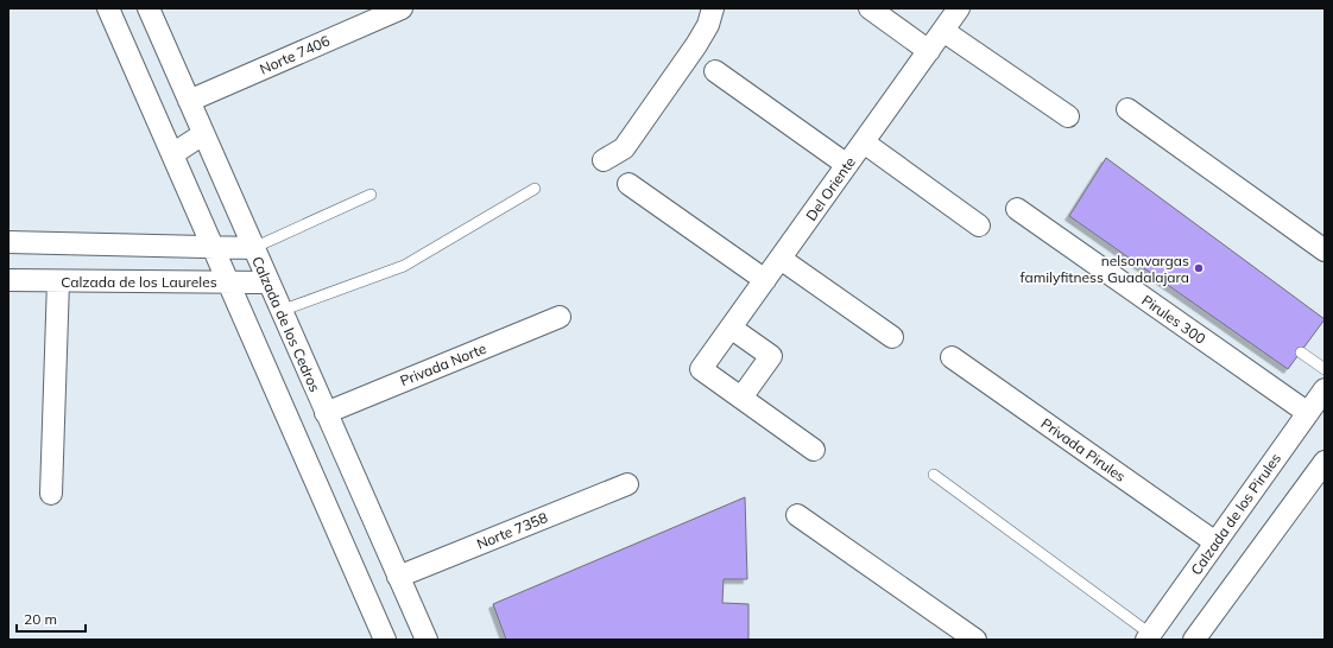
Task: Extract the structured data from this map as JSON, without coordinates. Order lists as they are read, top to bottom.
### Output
{
  "streets": {
    "street": [
      "Norte 7406",
      "Del Oriente",
      "Calzada de los Laureles",
      "Pirules 300",
      "Calzada de los Cedros",
      "Privada Norte",
      "Privada Pirules",
      "Calzada de los Pirules",
      "Norte 7358"
    ]
  },
  "crossings": [
    ["Norte 7406", "Calzada de los Cedros"],
    ["Calzada de los Laureles", "Calzada de los Cedros"],
    ["Pirules 300", "Calzada de los Pirules"],
    ["Calzada de los Cedros", "Privada Norte"],
    ["Calzada de los Cedros", "Norte 7358"],
    ["Privada Pirules", "Calzada de los Pirules"]
  ],
  "places": ["nelsonvargas familyfitness Guadalajara"],
  "scale_bar": "20 m"
}
